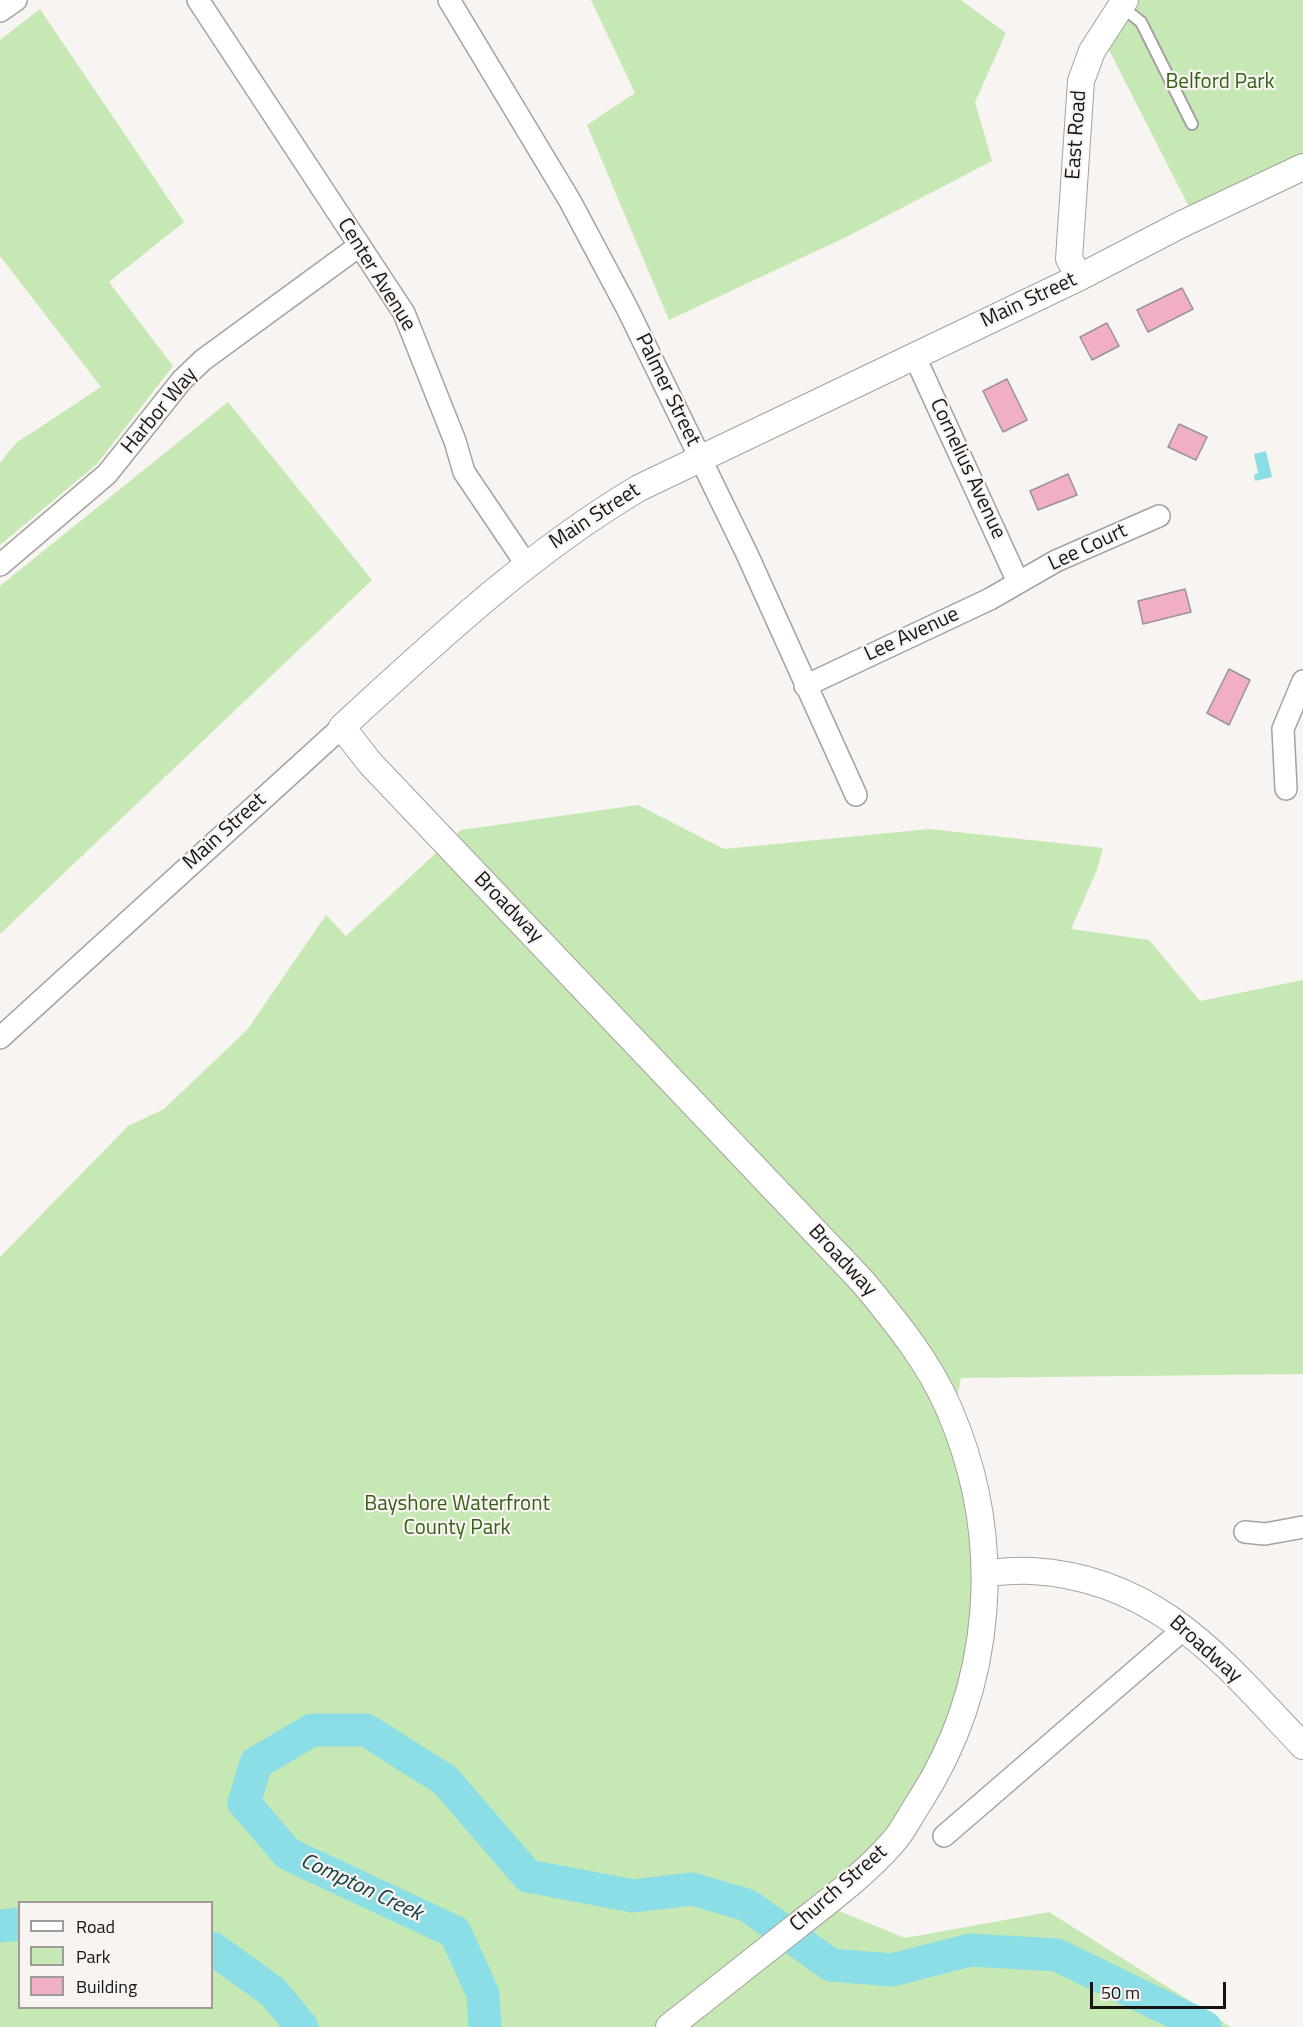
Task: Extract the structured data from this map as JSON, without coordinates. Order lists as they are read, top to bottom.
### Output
{
  "streets": {
    "street": [
      "East Road",
      "Center Avenue",
      "Main Street",
      "Palmer Street",
      "Harbor Way",
      "Cornelius Avenue",
      "Lee Court",
      "Lee Avenue",
      "Broadway",
      "Church Street"
    ]
  },
  "crossings": [
    ["East Road", "Main Street"],
    ["Center Avenue", "Main Street"],
    ["Center Avenue", "Harbor Way"],
    ["Main Street", "Palmer Street"],
    ["Main Street", "Cornelius Avenue"],
    ["Main Street", "Broadway"],
    ["Palmer Street", "Lee Avenue"],
    ["Cornelius Avenue", "Lee Court"],
    ["Cornelius Avenue", "Lee Avenue"],
    ["Lee Court", "Lee Avenue"],
    ["Broadway", "Church Street"]
  ],
  "water": ["Compton Creek"],
  "parks": ["Belford Park", "Bayshore Waterfront County Park"],
  "legend": ["Road", "Park", "Building"],
  "scale_bar": "50 m"
}
